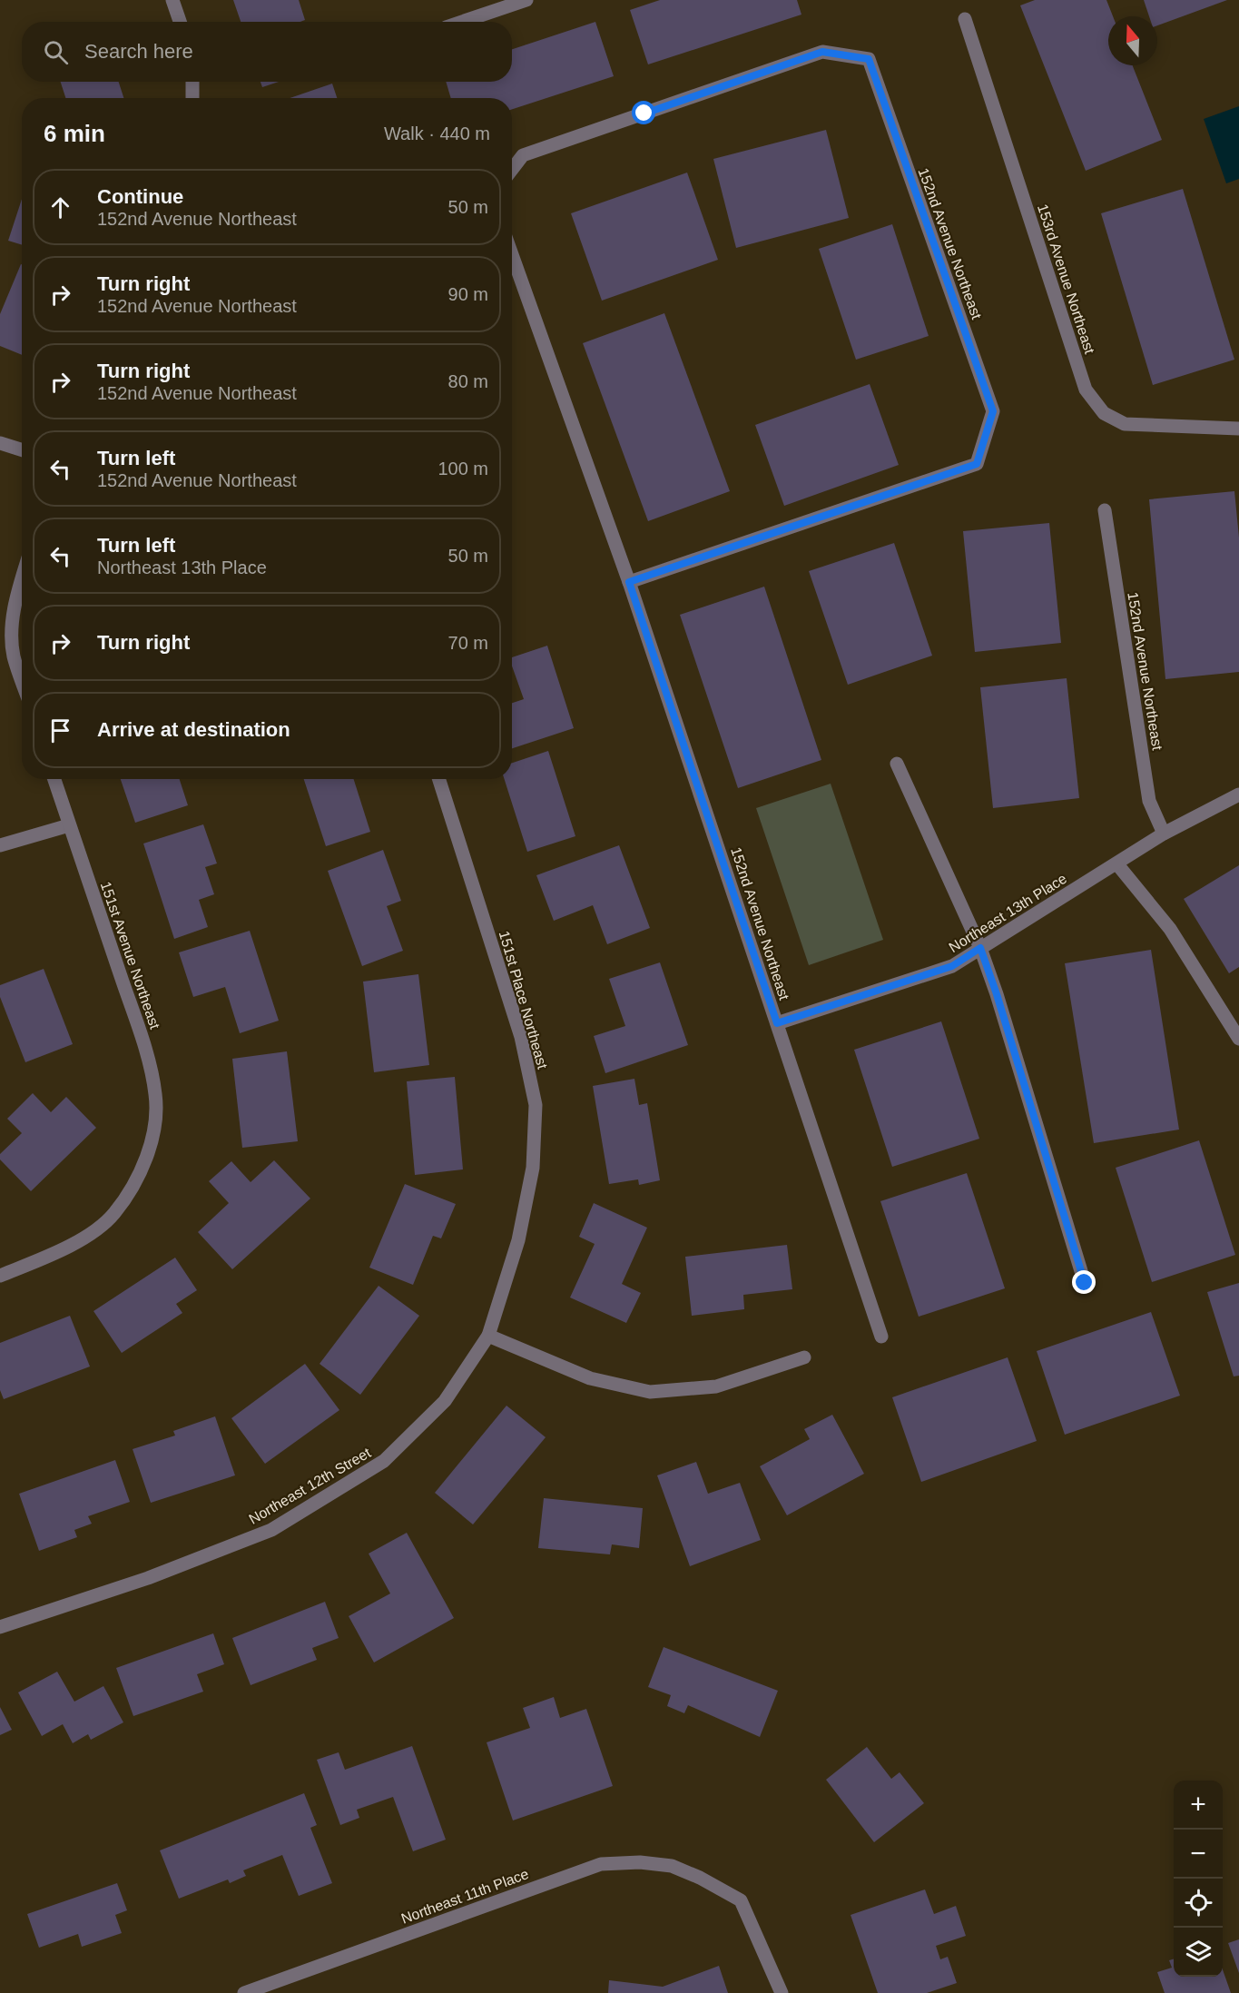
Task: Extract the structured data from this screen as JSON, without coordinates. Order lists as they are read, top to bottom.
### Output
{
  "streets": {
    "street": [
      "152nd Avenue Northeast",
      "153rd Avenue Northeast",
      "Northeast 13th Place",
      "151st Avenue Northeast",
      "151st Place Northeast",
      "Northeast 12th Street",
      "Northeast 11th Place"
    ]
  },
  "crossings": [
    ["152nd Avenue Northeast", "Northeast 13th Place"],
    ["151st Place Northeast", "Northeast 12th Street"]
  ],
  "north": "top",
  "page": {
    "search": "Search here",
    "heading": ["6 min", "Walk · 440 m"],
    "list": [
      ["Continue", "152nd Avenue Northeast", "50 m"],
      ["Turn right", "152nd Avenue Northeast", "90 m"],
      ["Turn right", "152nd Avenue Northeast", "80 m"],
      ["Turn left", "152nd Avenue Northeast", "100 m"],
      ["Turn left", "Northeast 13th Place", "50 m"],
      ["Turn right", "70 m"],
      "Arrive at destination"
    ],
    "map_buttons": ["+", "−"]
  }
}
